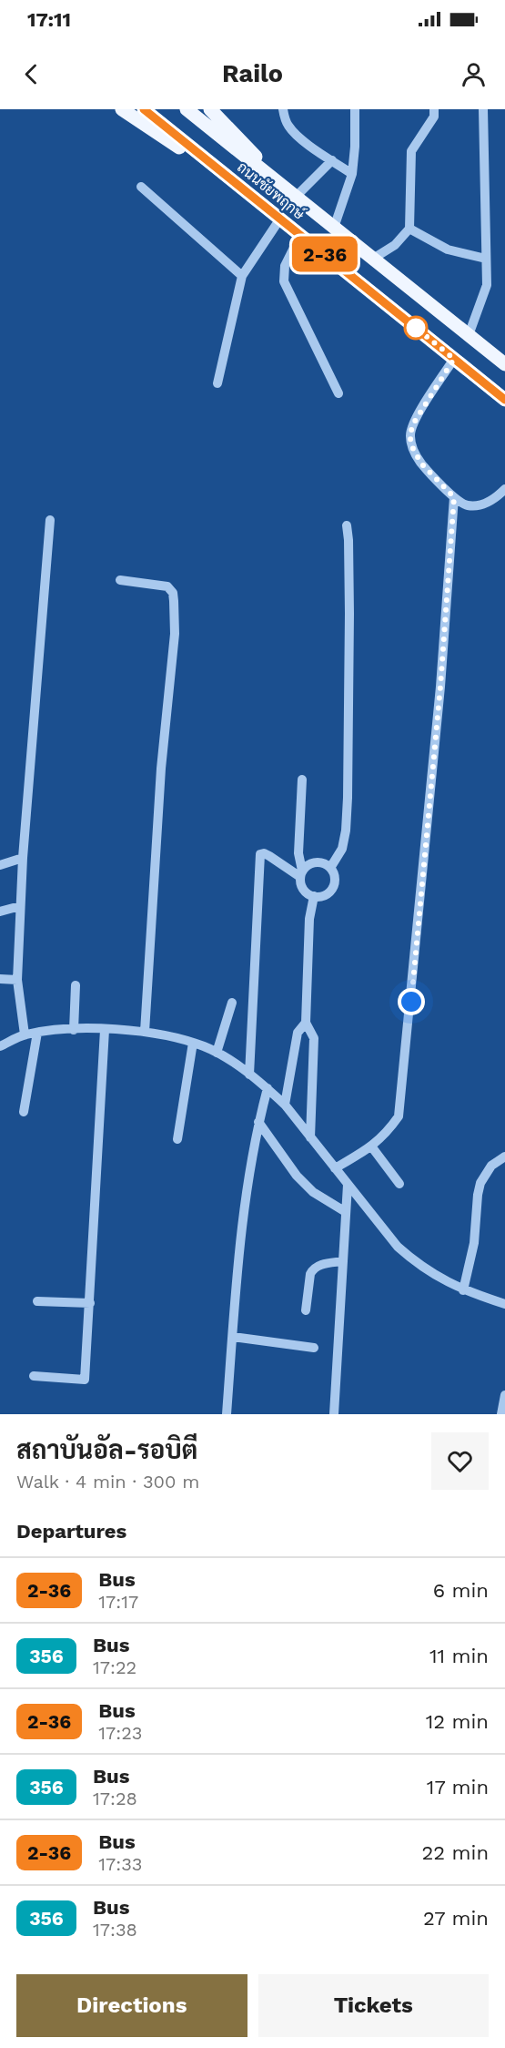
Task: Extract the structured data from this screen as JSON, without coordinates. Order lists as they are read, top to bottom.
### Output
{
  "streets": {
    "main road": ["ถนนชัยพฤกษ์"]
  },
  "lines": ["bus line 2-36"],
  "page": {
    "status": "17:11",
    "header": "Railo",
    "on_map": "2-36",
    "heading": [
      ["สถาบันอัล-รอบิตี", "Walk · 4 min · 300 m"],
      "Departures"
    ],
    "list": [
      {
        "mark": "2-36",
        "name": "Bus",
        "note": "17:17",
        "value": "6 min"
      },
      {
        "mark": "356",
        "name": "Bus",
        "note": "17:22",
        "value": "11 min"
      },
      {
        "mark": "2-36",
        "name": "Bus",
        "note": "17:23",
        "value": "12 min"
      },
      {
        "mark": "356",
        "name": "Bus",
        "note": "17:28",
        "value": "17 min"
      },
      {
        "mark": "2-36",
        "name": "Bus",
        "note": "17:33",
        "value": "22 min"
      },
      {
        "mark": "356",
        "name": "Bus",
        "note": "17:38",
        "value": "27 min"
      }
    ],
    "buttons": ["Directions", "Tickets"]
  }
}
